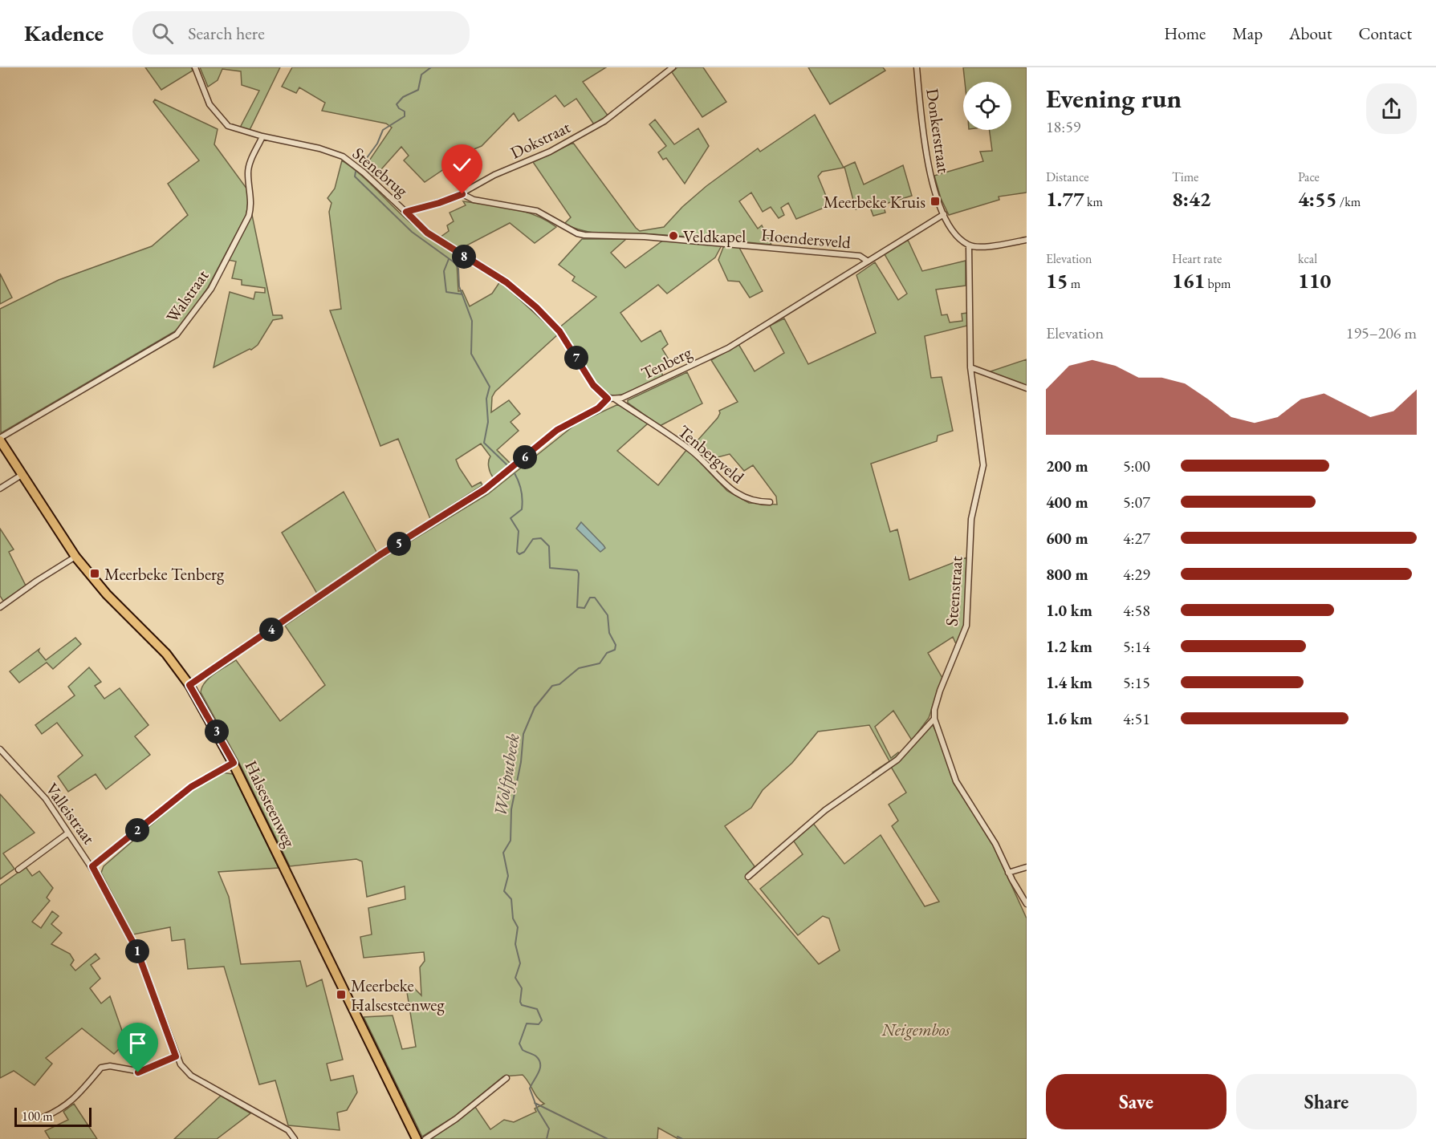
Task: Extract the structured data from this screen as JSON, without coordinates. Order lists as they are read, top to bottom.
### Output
{
  "streets": {
    "main road": ["Halsesteenweg"],
    "street": [
      "Donkerstraat",
      "Dokstraat",
      "Stenebrug",
      "Hoendersveld",
      "Walstraat",
      "Tenberg",
      "Tenbergveld",
      "Steenstraat",
      "Valleistraat"
    ]
  },
  "crossings": [
    ["Donkerstraat", "Tenberg"],
    ["Donkerstraat", "Steenstraat"],
    ["Dokstraat", "Stenebrug"],
    ["Dokstraat", "Hoendersveld"],
    ["Stenebrug", "Walstraat"],
    ["Hoendersveld", "Tenberg"],
    ["Walstraat", "Halsesteenweg"],
    ["Tenberg", "Tenbergveld"]
  ],
  "water": ["Wolfputbeek"],
  "parks": ["Neigembos"],
  "places": {
    "transit": ["Meerbeke Kruis", "Meerbeke Tenberg", "Meerbeke Halsesteenweg"],
    "other": ["Veldkapel"]
  },
  "scale_bar": "100 m",
  "page": {
    "header": "Kadence",
    "search": "Search here",
    "nav": [
      "Home",
      "Map",
      "About",
      "Contact"
    ],
    "heading": ["Evening run", "18:59"],
    "stats": [
      ["Distance", "1.77 km"],
      ["Time", "8:42"],
      ["Pace", "4:55 /km"],
      ["Elevation", "15 m"],
      ["Heart rate", "161 bpm"],
      ["kcal", "110"]
    ],
    "pins": [
      "8",
      "7",
      "6",
      "5",
      "4",
      "3",
      "2",
      "1"
    ],
    "chart": ["Elevation", "195–206 m"],
    "list": [
      {
        "name": "200 m",
        "note": "5:00"
      },
      {
        "name": "400 m",
        "note": "5:07"
      },
      {
        "name": "600 m",
        "note": "4:27"
      },
      {
        "name": "800 m",
        "note": "4:29"
      },
      {
        "name": "1.0 km",
        "note": "4:58"
      },
      {
        "name": "1.2 km",
        "note": "5:14"
      },
      {
        "name": "1.4 km",
        "note": "5:15"
      },
      {
        "name": "1.6 km",
        "note": "4:51"
      }
    ],
    "buttons": ["Save", "Share"],
    "scale": "100 m"
  }
}
